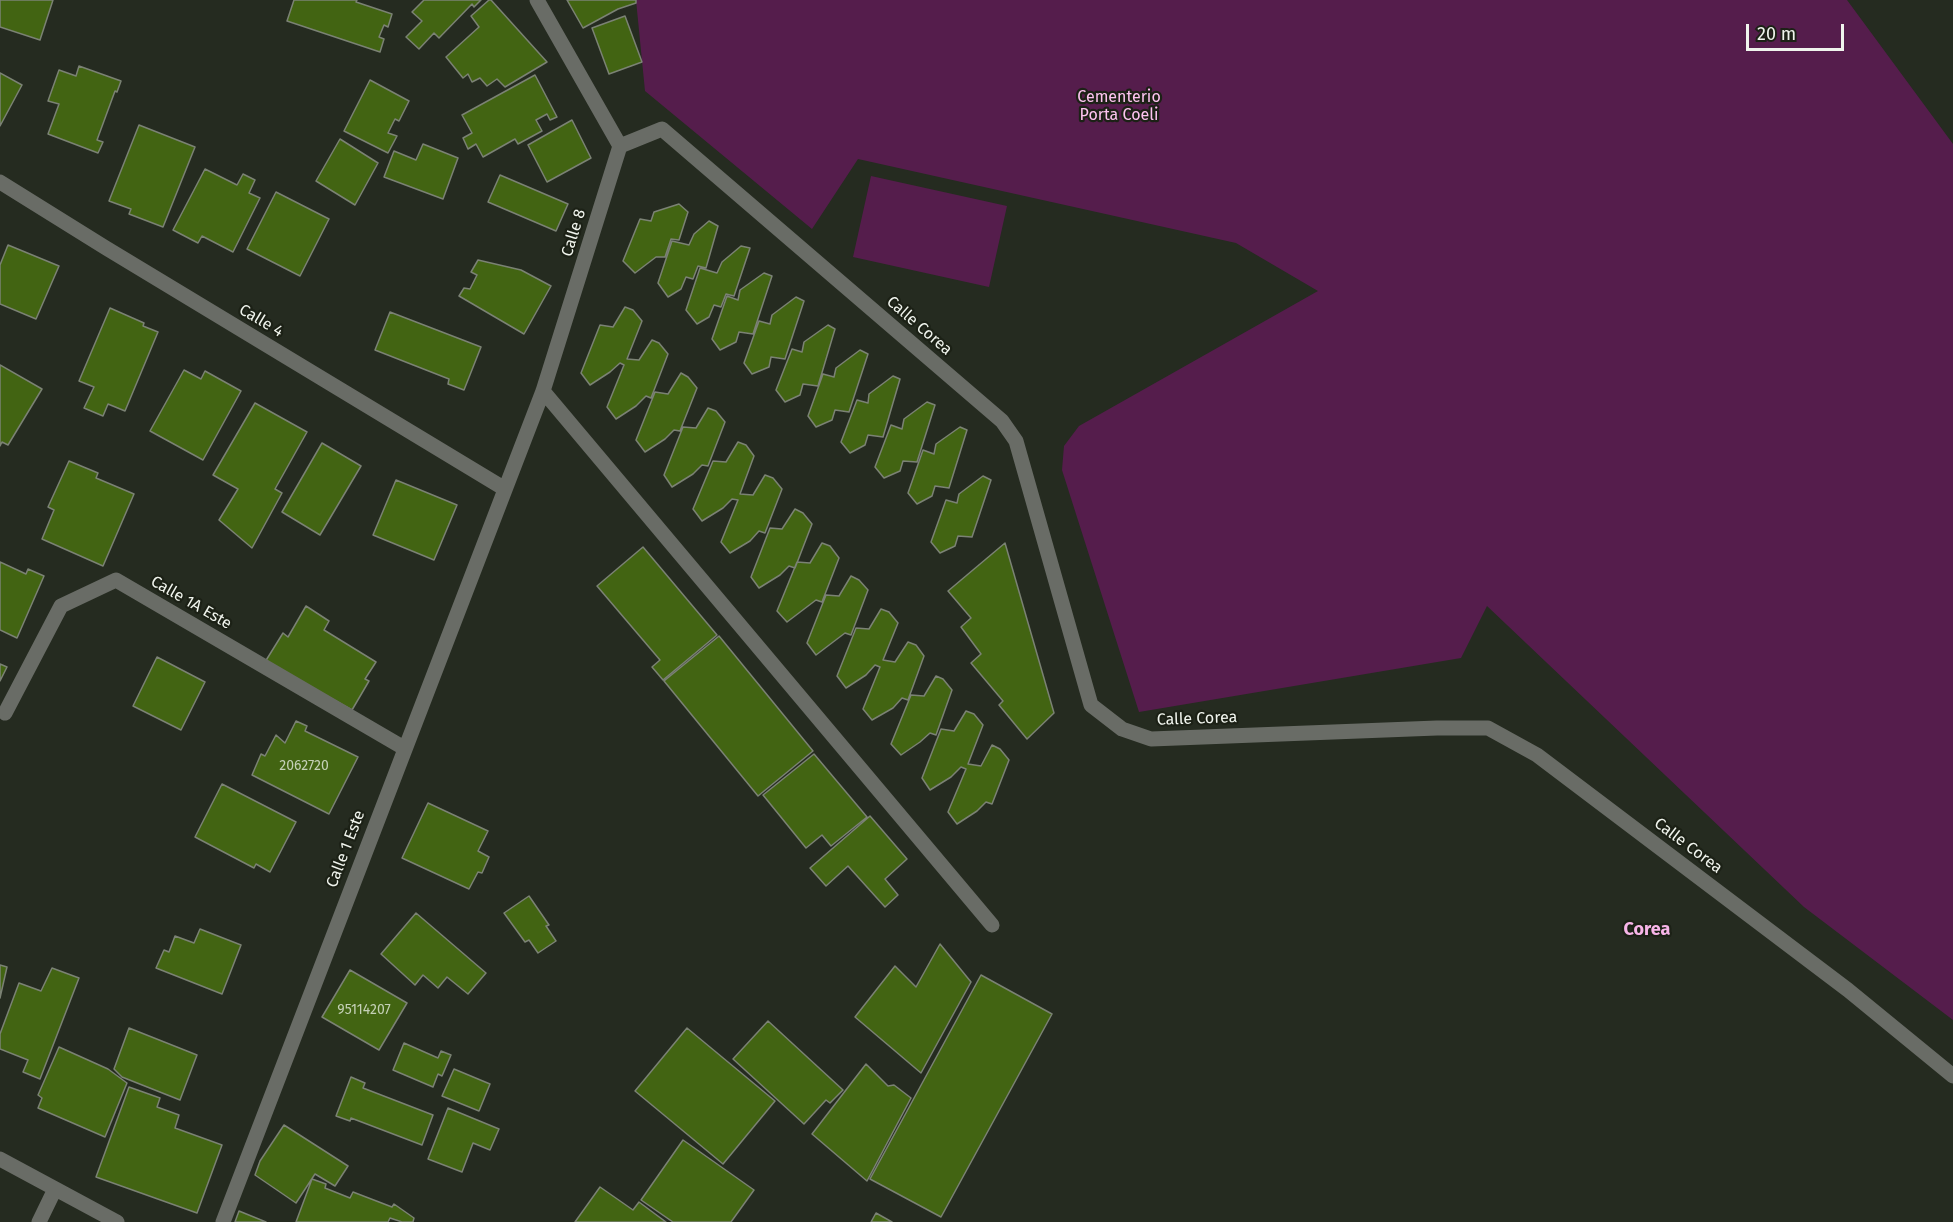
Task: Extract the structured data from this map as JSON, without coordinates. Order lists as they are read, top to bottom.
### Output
{
  "streets": {
    "street": [
      "Calle 8",
      "Calle 4",
      "Calle Corea",
      "Calle 1A Este",
      "Calle 1 Este"
    ]
  },
  "crossings": [
    ["Calle 8", "Calle 4"],
    ["Calle 8", "Calle Corea"],
    ["Calle 8", "Calle 1 Este"],
    ["Calle 4", "Calle 1 Este"],
    ["Calle 1A Este", "Calle 1 Este"]
  ],
  "districts": ["Corea"],
  "parks": ["Cementerio Porta Coeli"],
  "house_numbers": ["2062720", "95114207"],
  "scale_bar": "20 m"
}
